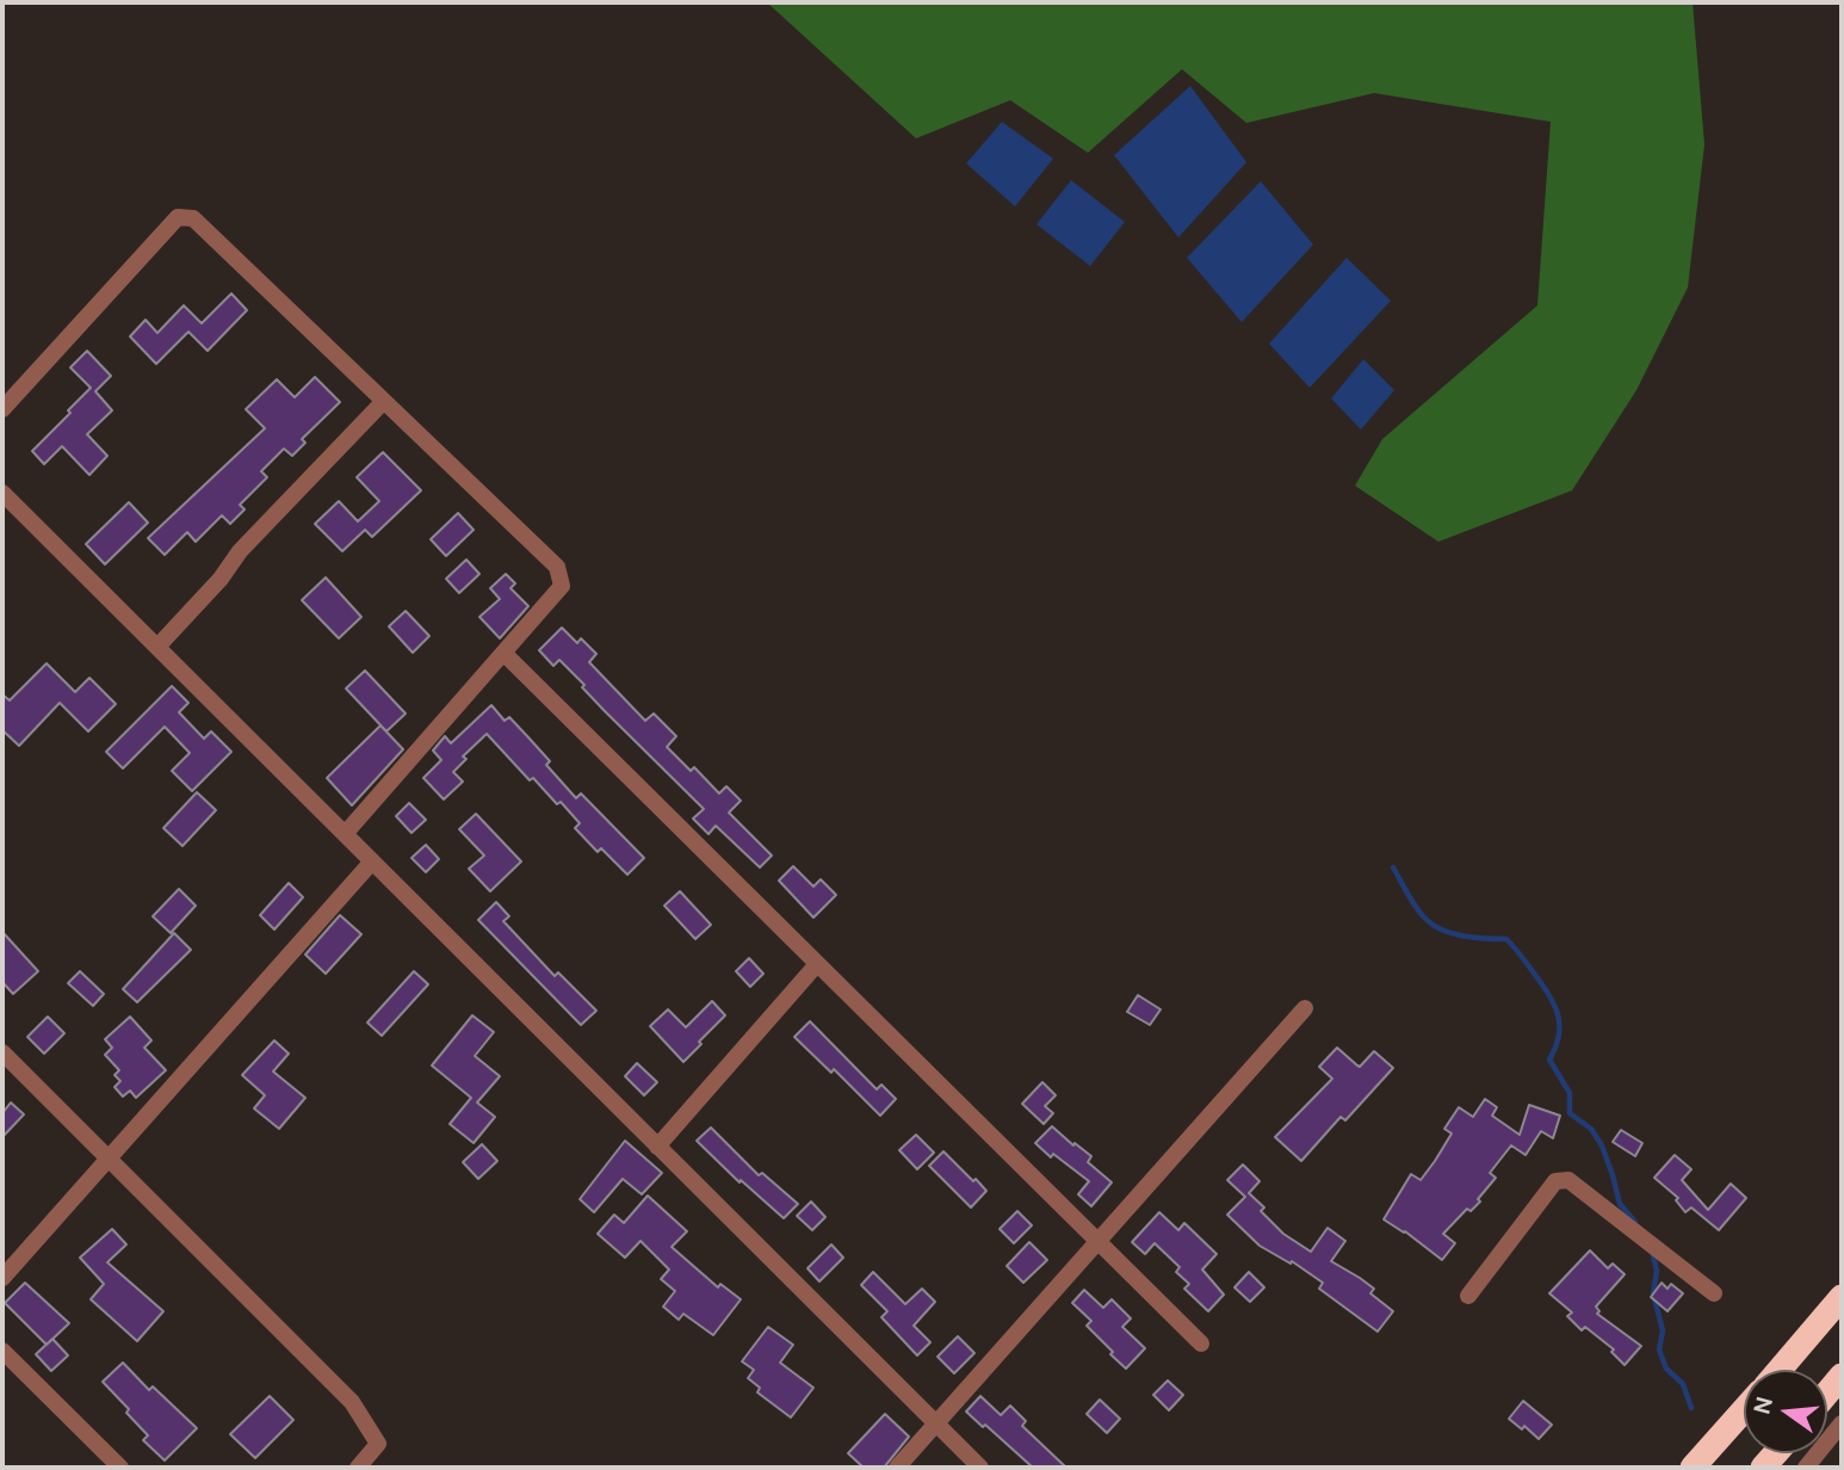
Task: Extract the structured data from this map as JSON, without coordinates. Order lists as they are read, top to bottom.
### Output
{
  "north": "left"
}
